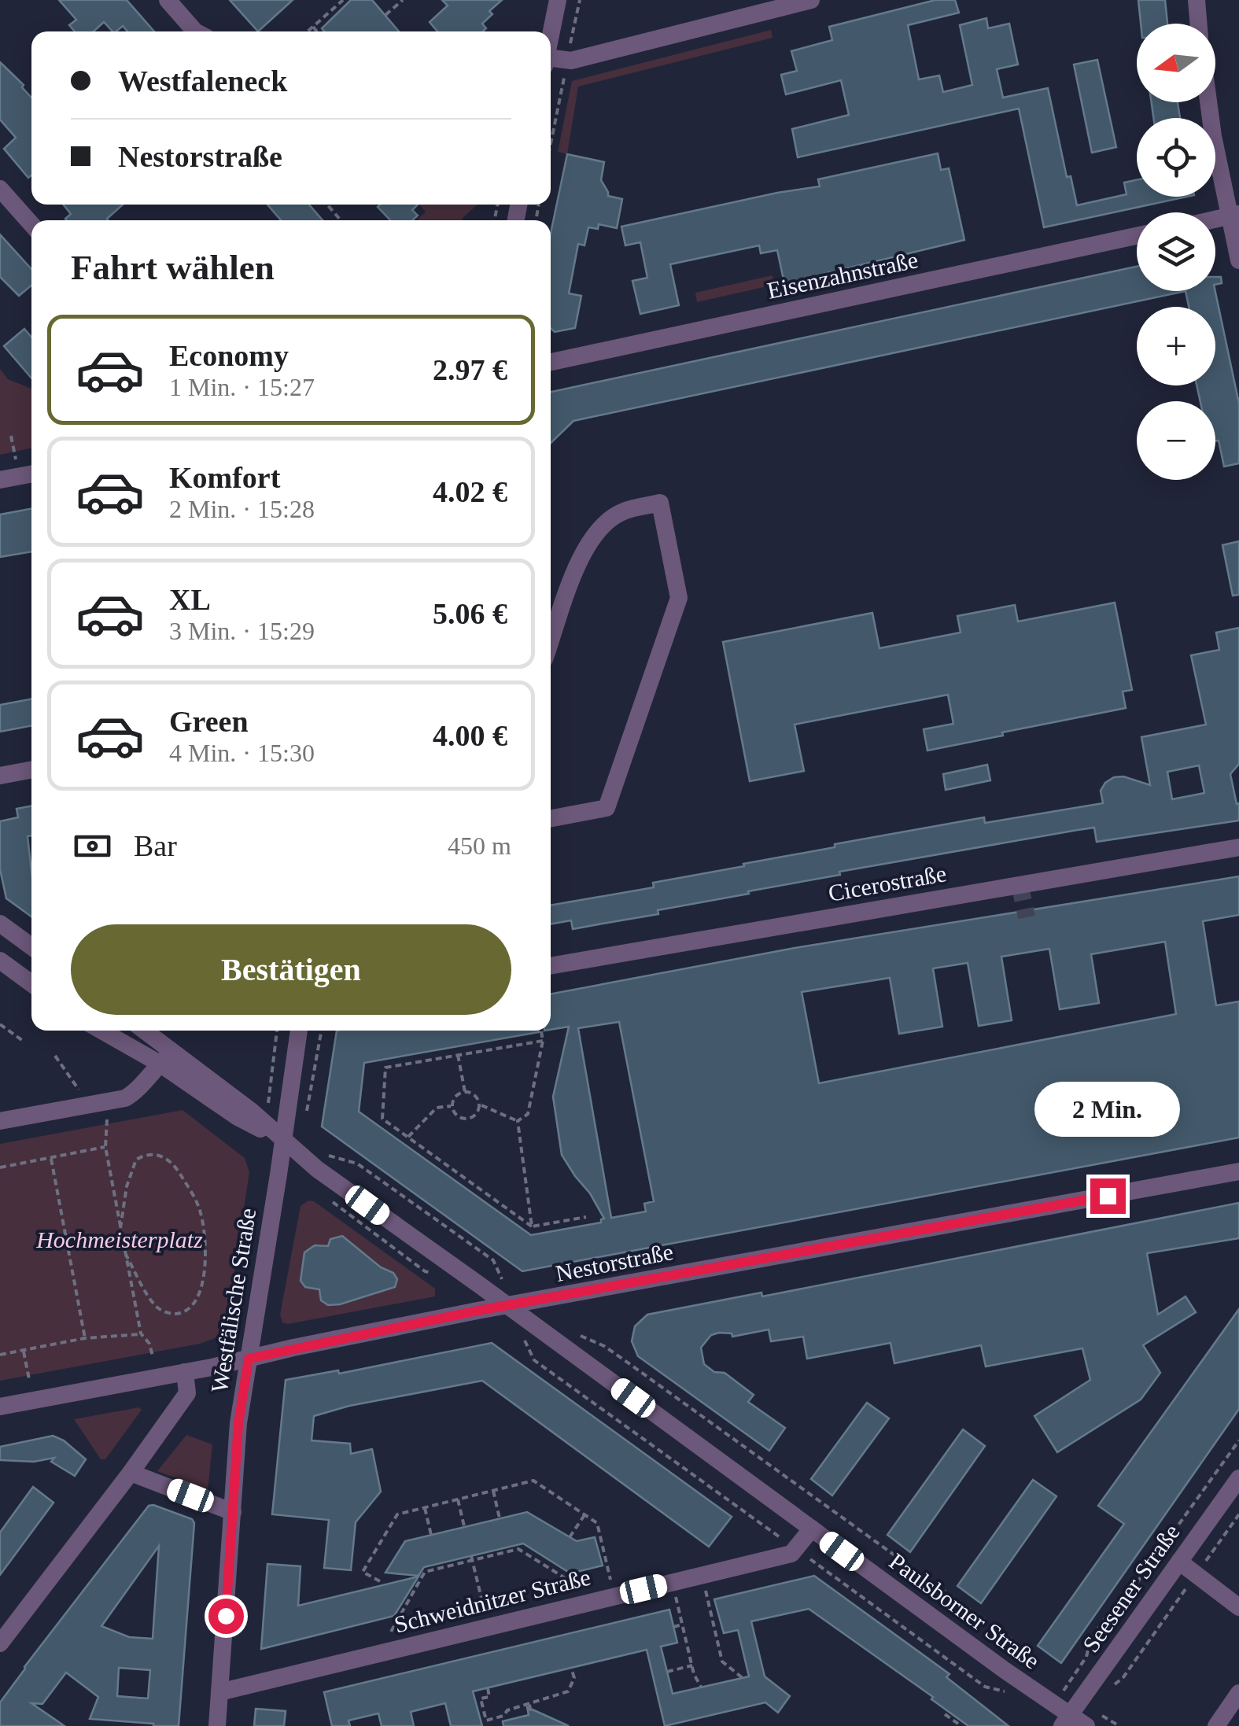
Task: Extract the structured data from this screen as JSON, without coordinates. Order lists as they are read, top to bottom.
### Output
{
  "streets": {
    "street": [
      "Eisenzahnstraße",
      "Cicerostraße",
      "Nestorstraße",
      "Westfälische Straße",
      "Seesener Straße",
      "Schweidnitzer Straße",
      "Paulsborner Straße"
    ]
  },
  "crossings": [
    ["Nestorstraße", "Westfälische Straße"],
    ["Nestorstraße", "Paulsborner Straße"],
    ["Westfälische Straße", "Schweidnitzer Straße"],
    ["Westfälische Straße", "Paulsborner Straße"],
    ["Seesener Straße", "Paulsborner Straße"],
    ["Schweidnitzer Straße", "Paulsborner Straße"]
  ],
  "parks": ["Hochmeisterplatz"],
  "north": "left",
  "page": {
    "map_buttons": ["+", "−"],
    "banner": ["Westfaleneck", "Nestorstraße"],
    "heading": "Fahrt wählen",
    "list": [
      {
        "name": "Economy",
        "note": "1 Min. · 15:27",
        "value": "2.97 €"
      },
      {
        "name": "Komfort",
        "note": "2 Min. · 15:28",
        "value": "4.02 €"
      },
      {
        "name": "XL",
        "note": "3 Min. · 15:29",
        "value": "5.06 €"
      },
      {
        "name": "Green",
        "note": "4 Min. · 15:30",
        "value": "4.00 €"
      }
    ],
    "pay": ["Bar", "450 m"],
    "buttons": "Bestätigen",
    "bubble": "2 Min."
  }
}
